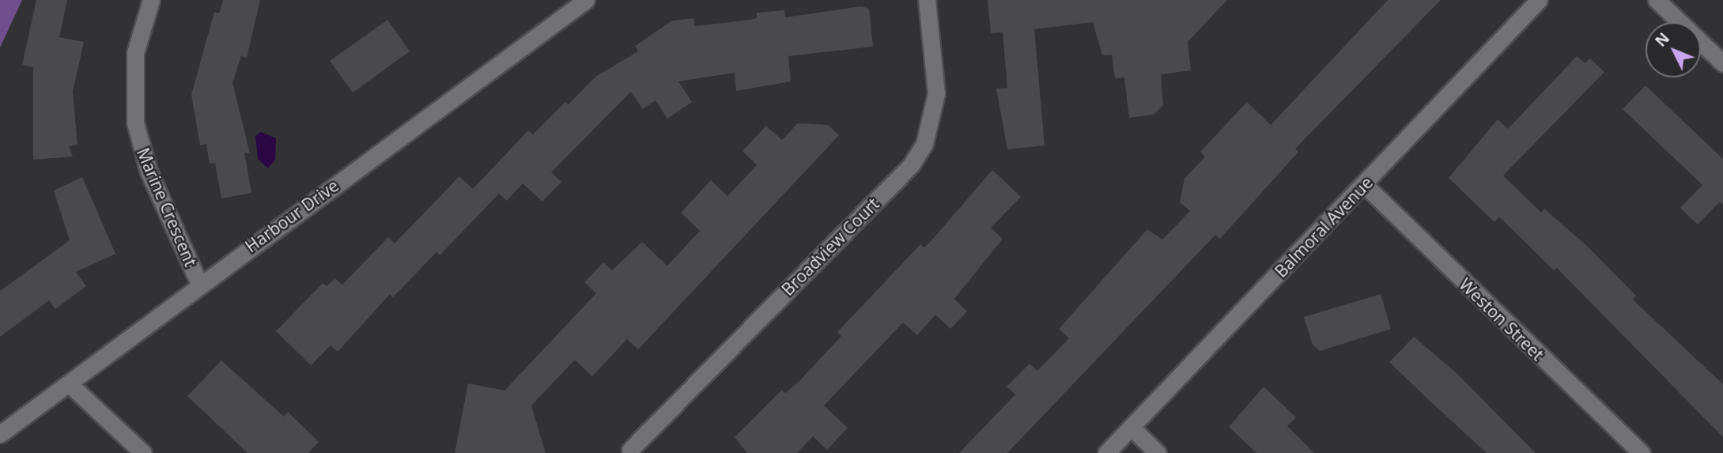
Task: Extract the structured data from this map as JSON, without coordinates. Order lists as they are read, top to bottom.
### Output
{
  "streets": {
    "street": [
      "Marine Crescent",
      "Harbour Drive",
      "Balmoral Avenue",
      "Broadview Court",
      "Weston Street"
    ]
  },
  "crossings": [
    ["Marine Crescent", "Harbour Drive"],
    ["Balmoral Avenue", "Weston Street"]
  ],
  "north": "top left"
}
